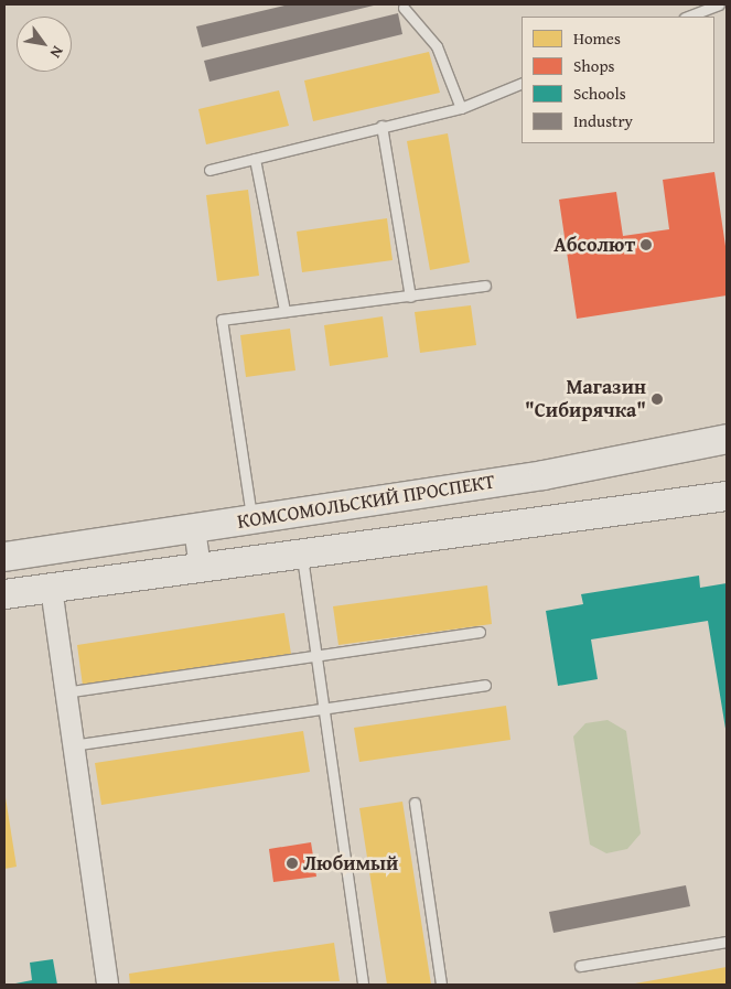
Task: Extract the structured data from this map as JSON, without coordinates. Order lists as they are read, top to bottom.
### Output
{
  "streets": {
    "main road": ["КОМСОМОЛЬСКИЙ ПРОСПЕКТ"]
  },
  "places": ["Абсолют", "Магазин \"Сибирячка\"", "Любимый"],
  "legend": [
    "Homes",
    "Shops",
    "Schools",
    "Industry"
  ],
  "north": "bottom right"
}
